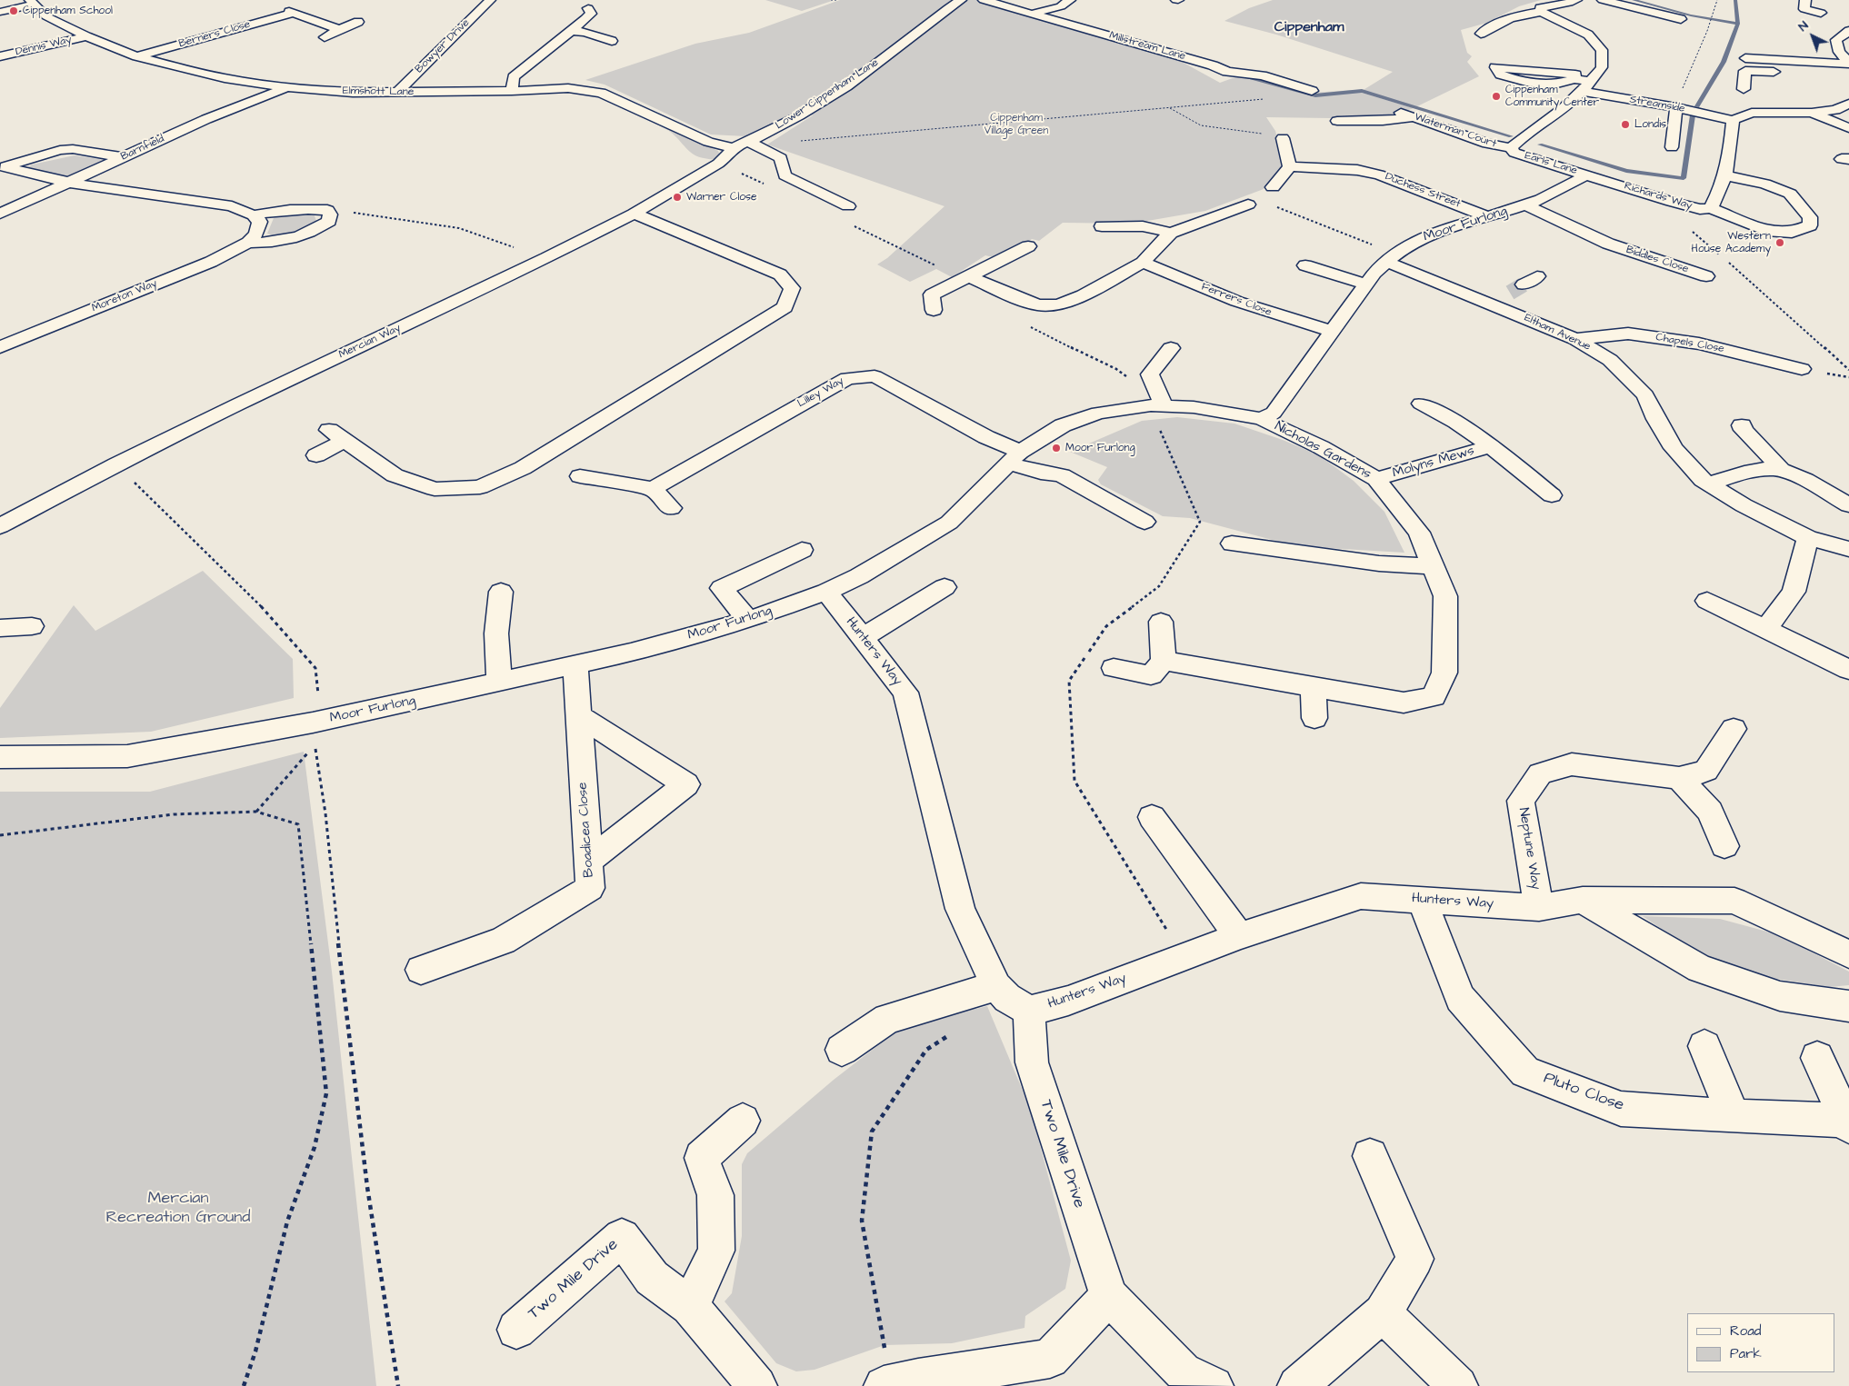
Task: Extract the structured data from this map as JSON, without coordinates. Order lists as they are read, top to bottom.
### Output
{
  "streets": {
    "street": [
      "Berners Close",
      "Dennis Way",
      "Bowyer Drive",
      "Millstream Lane",
      "Elmshott Lane",
      "Lower Cippenham Lane",
      "Streamside",
      "Waterman Court",
      "Barnfield",
      "Earls Lane",
      "Duchess Street",
      "Richards Way",
      "Moor Furlong",
      "Biddles Close",
      "Moreton Way",
      "Ferrers Close",
      "Eltham Avenue",
      "Mercian Way",
      "Chapels Close",
      "Lilley Way",
      "Nicholas Gardens",
      "Molyns Mews",
      "Hunters Way",
      "Boadicea Close",
      "Neptune Way",
      "Pluto Close",
      "Two Mile Drive"
    ]
  },
  "crossings": [
    ["Berners Close", "Elmshott Lane"],
    ["Dennis Way", "Elmshott Lane"],
    ["Bowyer Drive", "Elmshott Lane"],
    ["Elmshott Lane", "Lower Cippenham Lane"],
    ["Elmshott Lane", "Barnfield"],
    ["Elmshott Lane", "Mercian Way"],
    ["Lower Cippenham Lane", "Mercian Way"],
    ["Streamside", "Earls Lane"],
    ["Streamside", "Richards Way"],
    ["Waterman Court", "Earls Lane"],
    ["Earls Lane", "Richards Way"],
    ["Earls Lane", "Moor Furlong"],
    ["Duchess Street", "Moor Furlong"],
    ["Richards Way", "Moor Furlong"],
    ["Moor Furlong", "Biddles Close"],
    ["Moor Furlong", "Ferrers Close"],
    ["Moor Furlong", "Eltham Avenue"],
    ["Moor Furlong", "Lilley Way"],
    ["Moor Furlong", "Nicholas Gardens"],
    ["Moor Furlong", "Hunters Way"],
    ["Moor Furlong", "Boadicea Close"],
    ["Eltham Avenue", "Chapels Close"],
    ["Nicholas Gardens", "Molyns Mews"],
    ["Hunters Way", "Neptune Way"],
    ["Hunters Way", "Pluto Close"],
    ["Hunters Way", "Two Mile Drive"]
  ],
  "districts": ["Cippenham"],
  "parks": ["Cippenham Village Green", "Mercian Recreation Ground"],
  "places": [
    "Cippenham School",
    "Cippenham Community Center",
    "Londis",
    "Warner Close",
    "Western House Academy",
    "Moor Furlong"
  ],
  "legend": ["Road", "Park"],
  "north": "top left"
}
